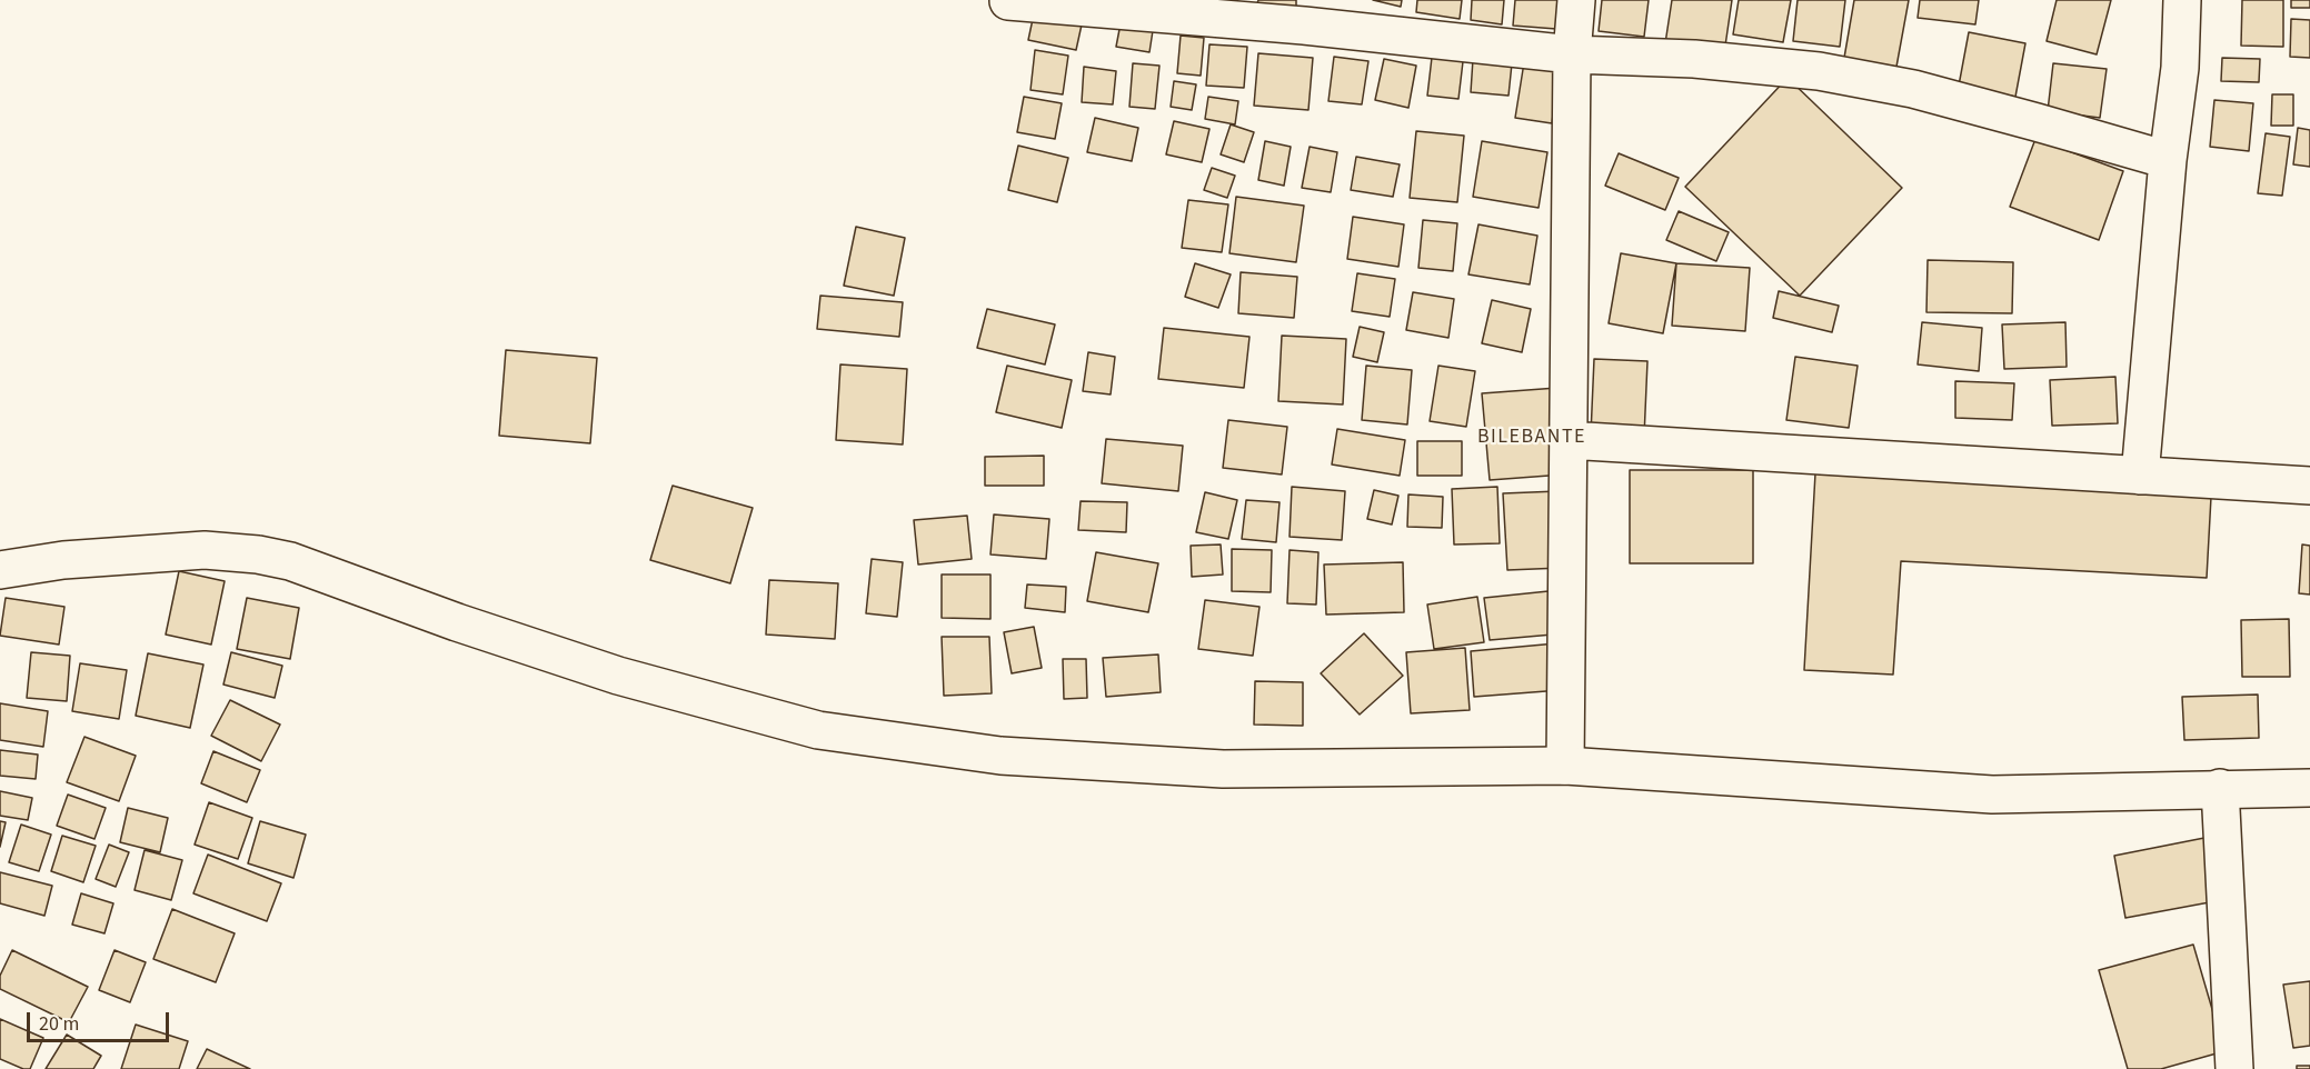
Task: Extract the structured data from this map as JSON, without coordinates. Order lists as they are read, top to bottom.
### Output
{
  "districts": ["BILEBANTE"],
  "scale_bar": "20 m"
}
